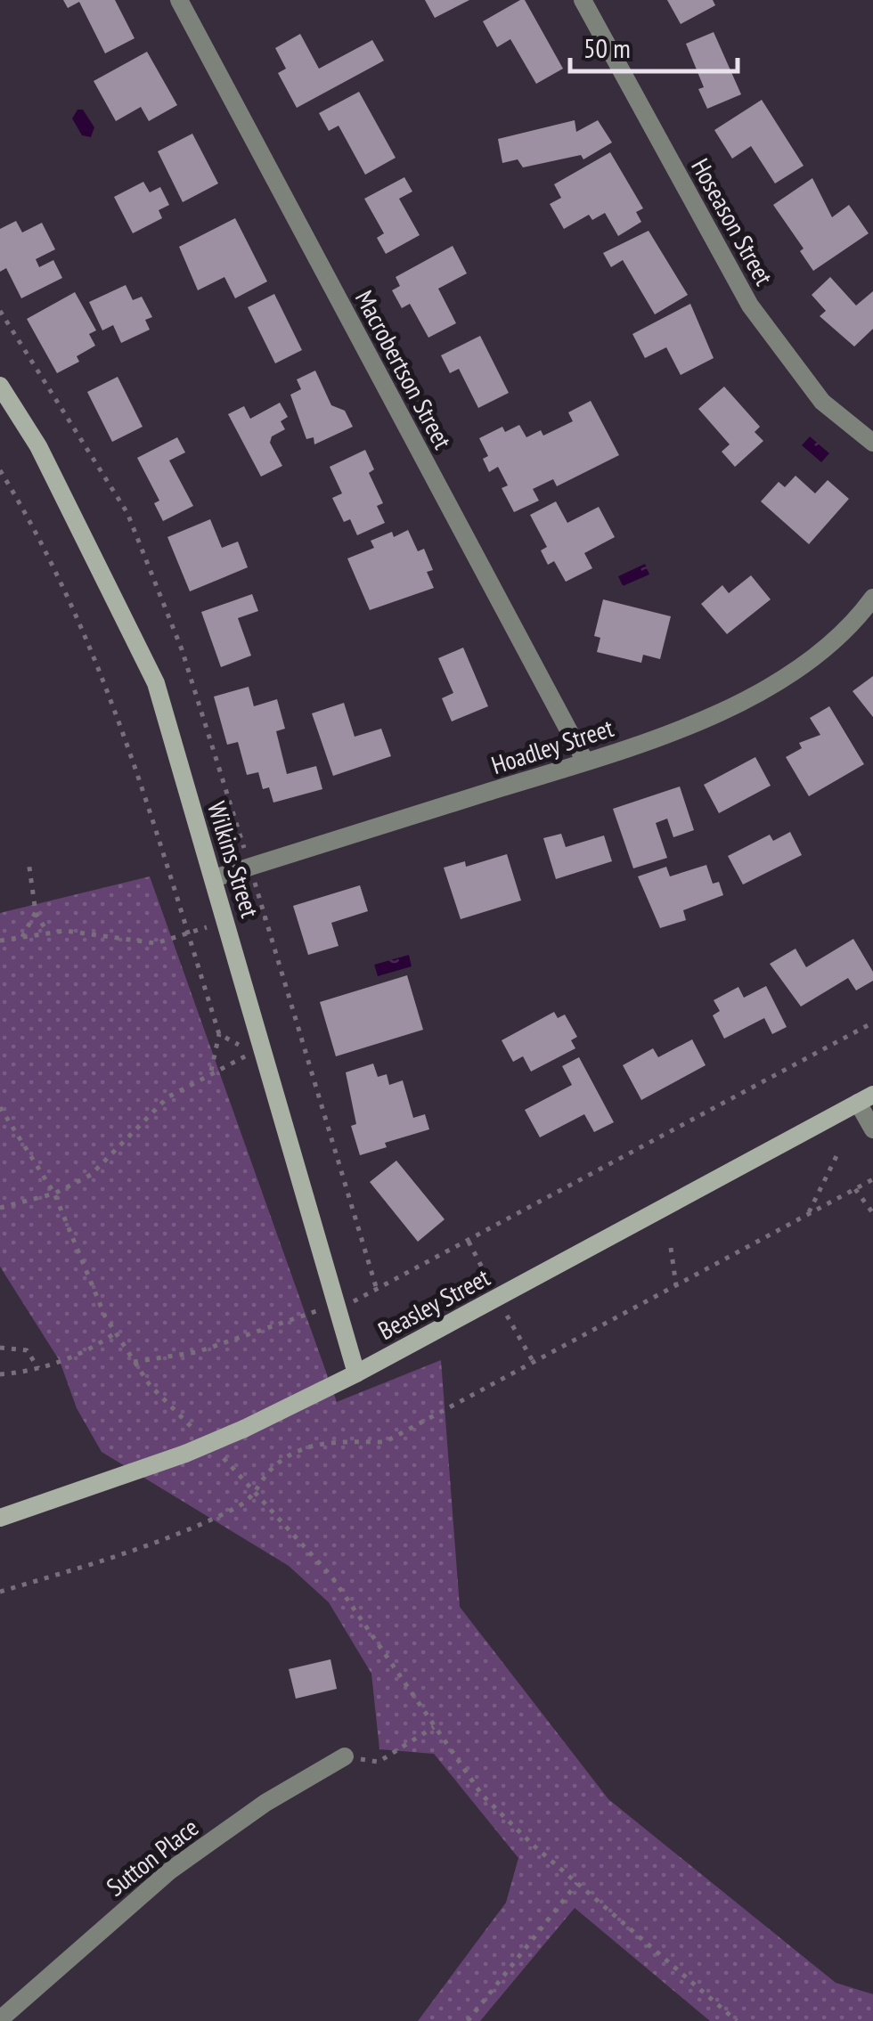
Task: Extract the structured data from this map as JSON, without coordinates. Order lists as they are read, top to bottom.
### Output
{
  "streets": {
    "street": [
      "Hoseason Street",
      "Macrobertson Street",
      "Hoadley Street",
      "Wilkins Street",
      "Beasley Street",
      "Sutton Place"
    ]
  },
  "crossings": [
    ["Macrobertson Street", "Hoadley Street"],
    ["Hoadley Street", "Wilkins Street"],
    ["Wilkins Street", "Beasley Street"]
  ],
  "scale_bar": "50 m"
}
